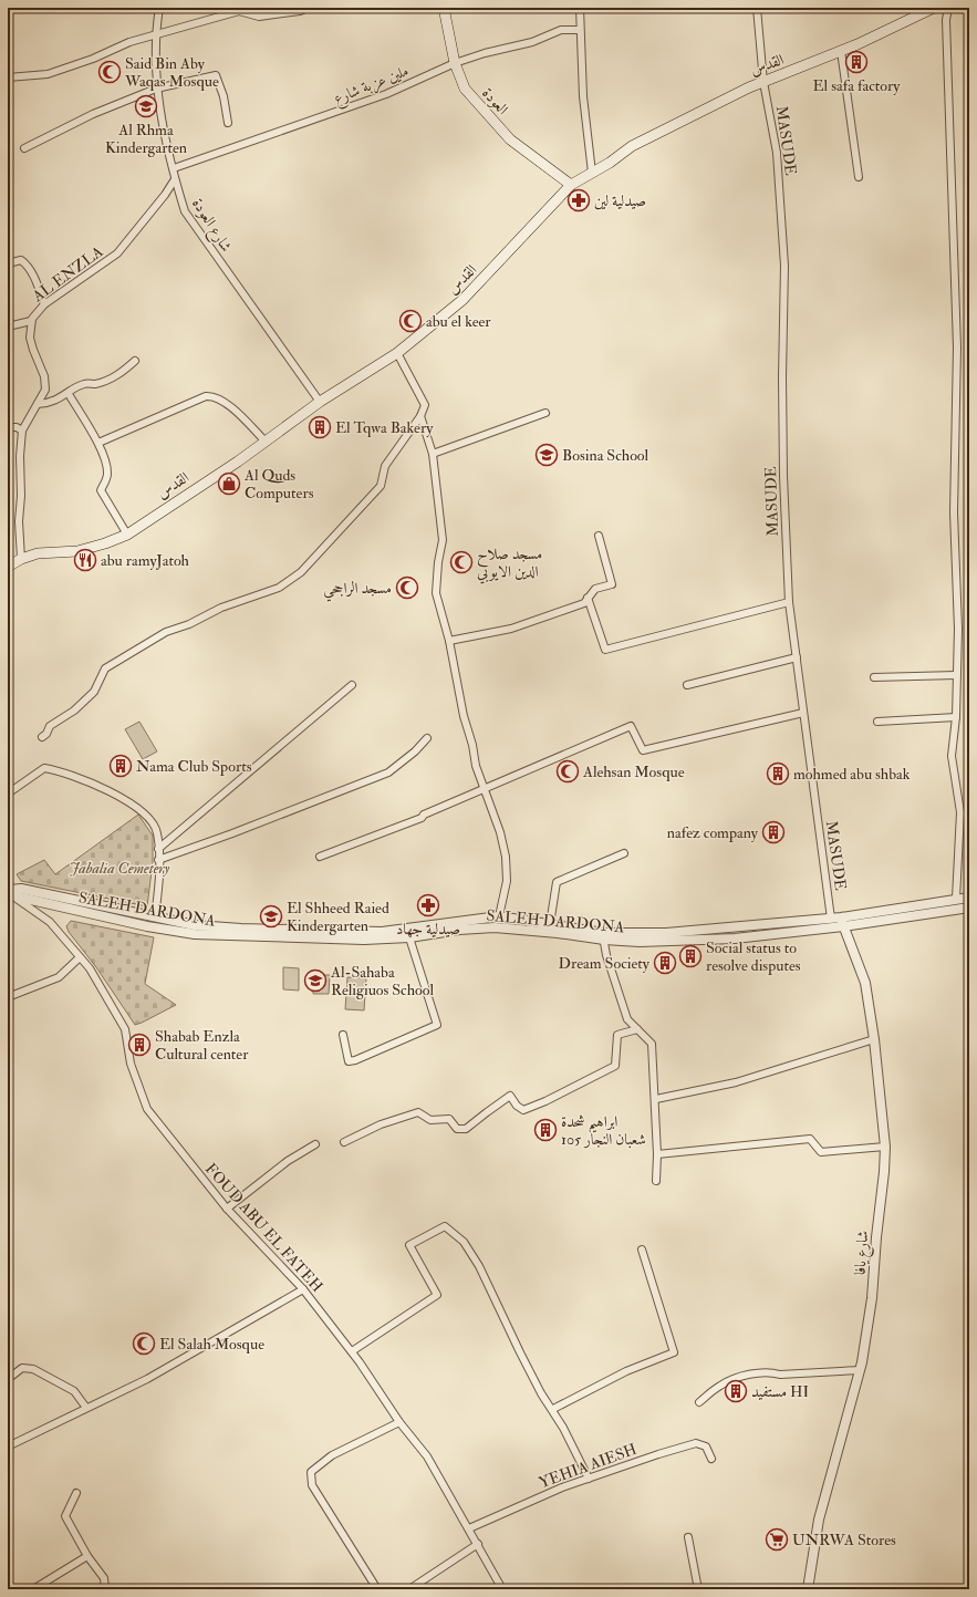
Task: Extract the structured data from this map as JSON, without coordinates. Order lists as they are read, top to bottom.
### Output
{
  "streets": {
    "main road": ["القدس", "العودة"],
    "street": [
      "ملين عزبة شارع",
      "MASUDE",
      "شارع العودة",
      "AL ENZLA",
      "SALEH DARDONA",
      "FOUD ABU EL FATEH",
      "شارع يافا",
      "YEHIA AIESH"
    ]
  },
  "crossings": [
    ["القدس", "العودة"],
    ["القدس", "MASUDE"],
    ["القدس", "شارع العودة"],
    ["القدس", "AL ENZLA"],
    ["ملين عزبة شارع", "العودة"],
    ["ملين عزبة شارع", "شارع العودة"],
    ["MASUDE", "SALEH DARDONA"],
    ["شارع العودة", "AL ENZLA"],
    ["SALEH DARDONA", "FOUD ABU EL FATEH"],
    ["SALEH DARDONA", "شارع يافا"],
    ["FOUD ABU EL FATEH", "YEHIA AIESH"]
  ],
  "parks": ["Jabalia Cemetery"],
  "places": {
    "building": [
      "El safa factory",
      "El Tqwa Bakery",
      "Nama Club Sports",
      "mohmed abu shbak",
      "nafez company",
      "Social status to resolve disputes",
      "Dream Society",
      "Shabab Enzla Cultural center",
      "ابراهيم شحدة شعبان النجار 105",
      "مستفيد HI"
    ],
    "mosque": [
      "Said Bin Aby Waqas Mosque",
      "abu el keer",
      "مسجد صلاح الدين الايوبي",
      "مسجد الراجحي",
      "Alehsan Mosque",
      "El Salah Mosque"
    ],
    "school or university": [
      "Al Rhma Kindergarten",
      "Bosina School",
      "El Shheed Raied Kindergarten",
      "Al-Sahaba Religiuos School"
    ],
    "pharmacy": ["صيدلية لين", "صيدلية جهاد"],
    "shop": ["Al Quds Computers"],
    "restaurant": ["abu ramyJatoh"],
    "supermarket": ["UNRWA Stores"]
  }
}
